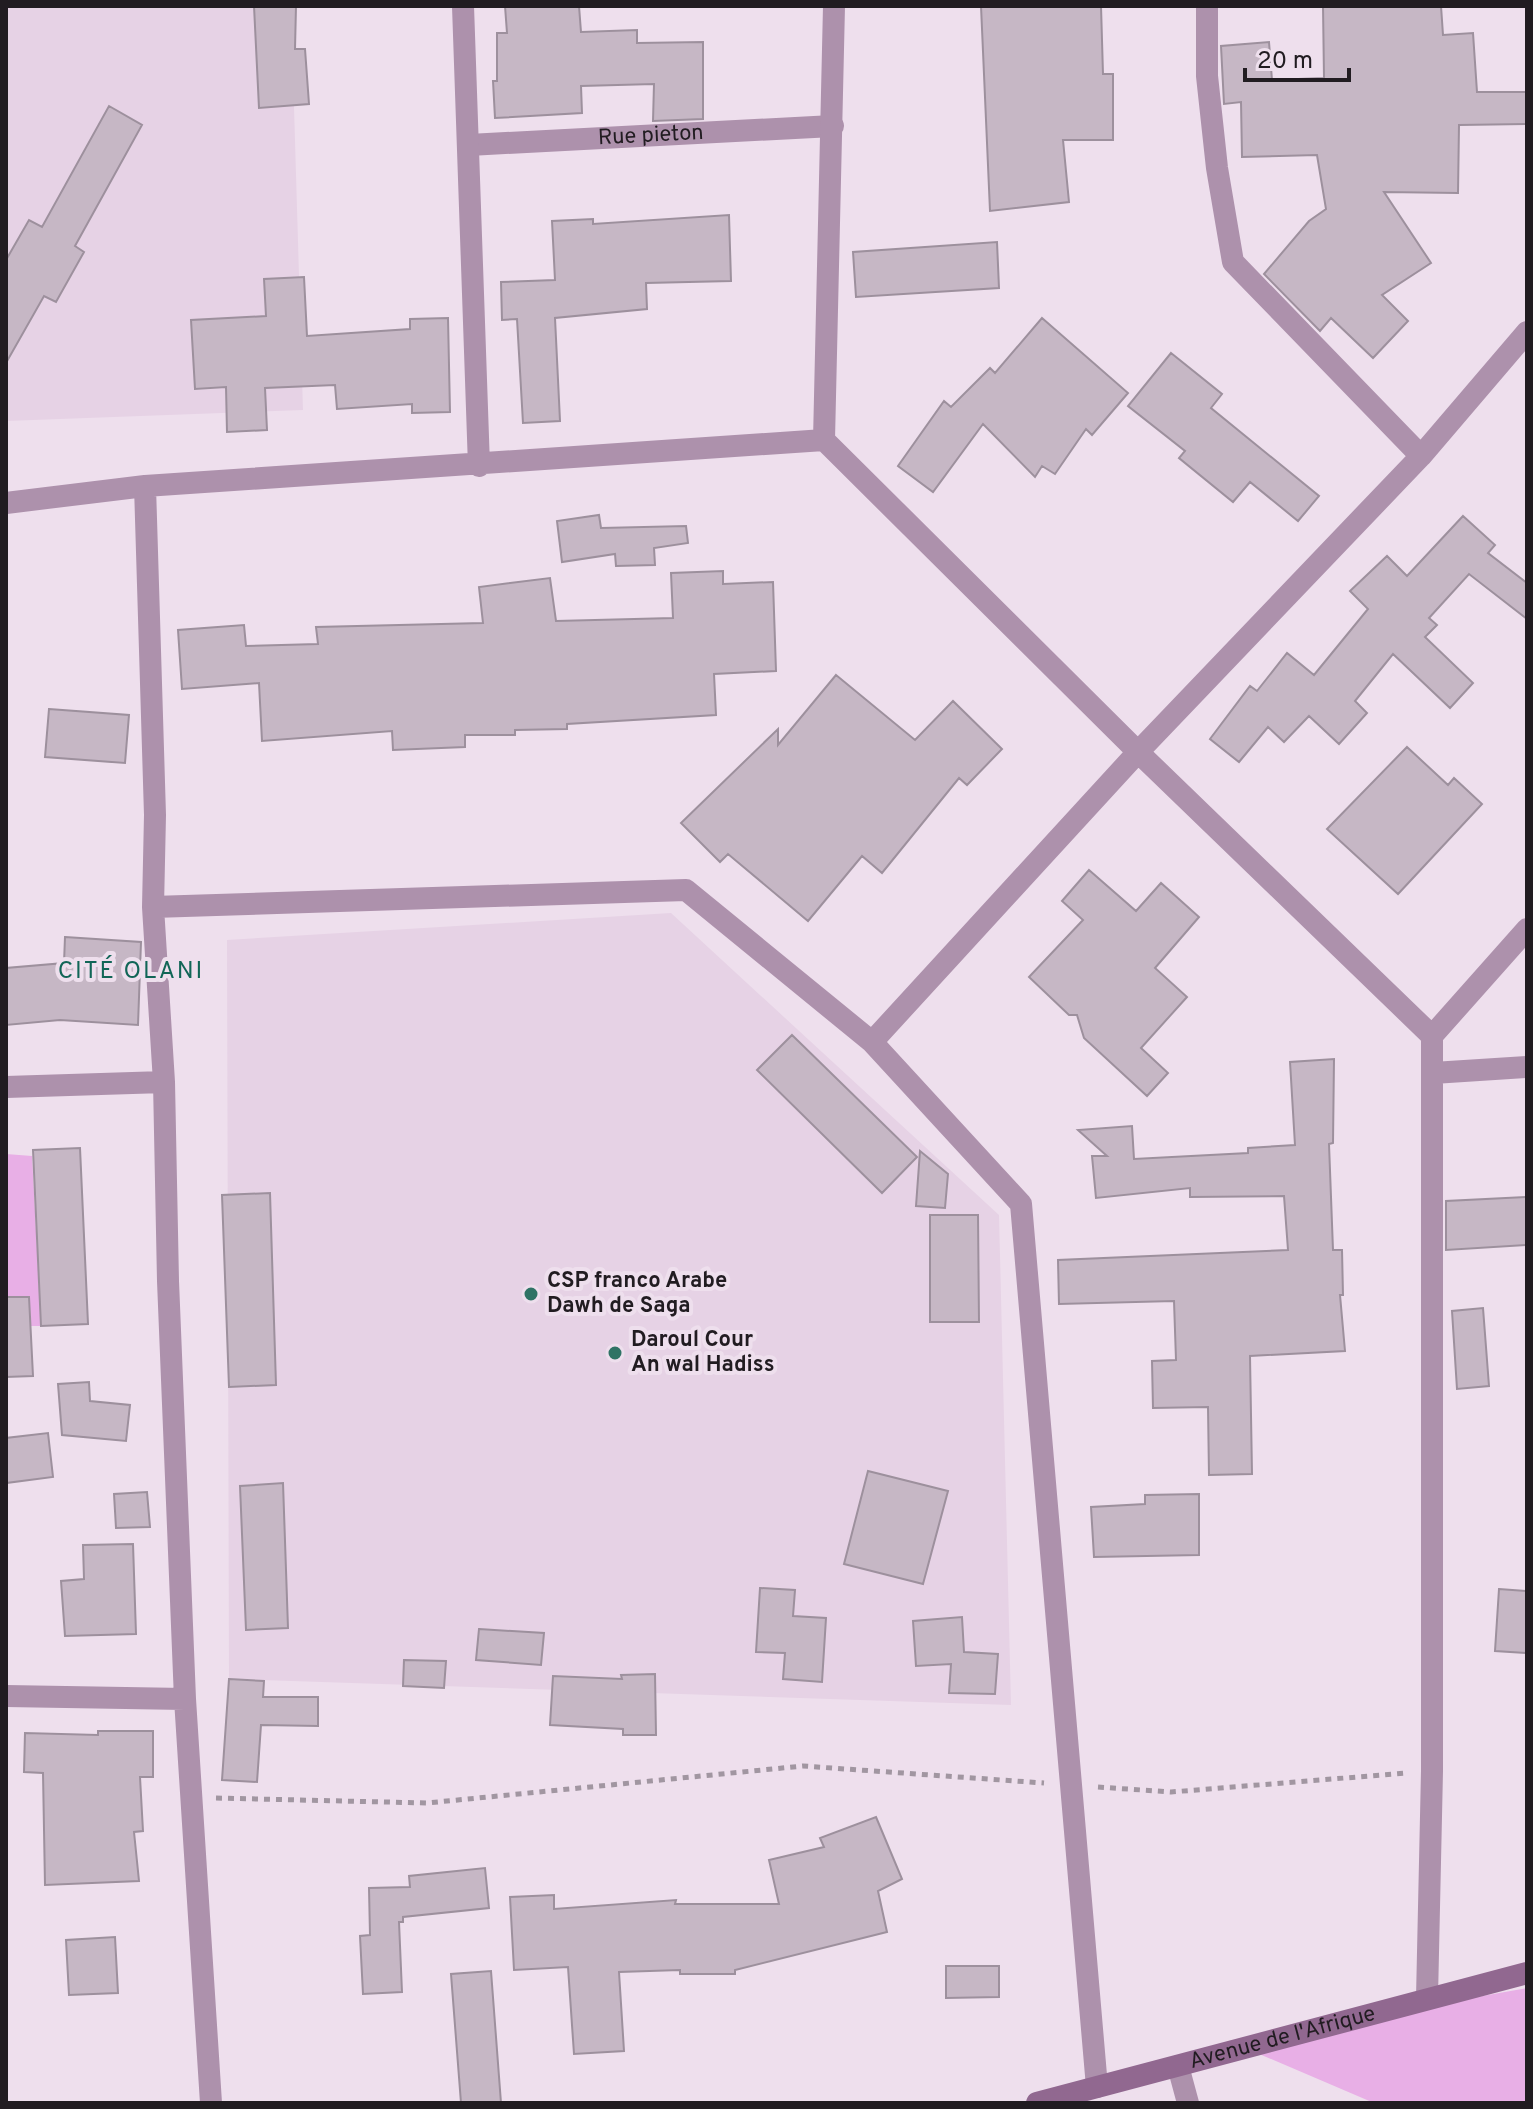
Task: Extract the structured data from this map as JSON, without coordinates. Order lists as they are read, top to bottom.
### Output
{
  "streets": {
    "main road": ["Avenue de l'Afrique"],
    "street": ["Rue pieton"]
  },
  "districts": ["CITÉ OLANI"],
  "places": ["CSP franco Arabe Dawh de Saga", "Daroul Cour An wal Hadiss"],
  "scale_bar": "20 m"
}
